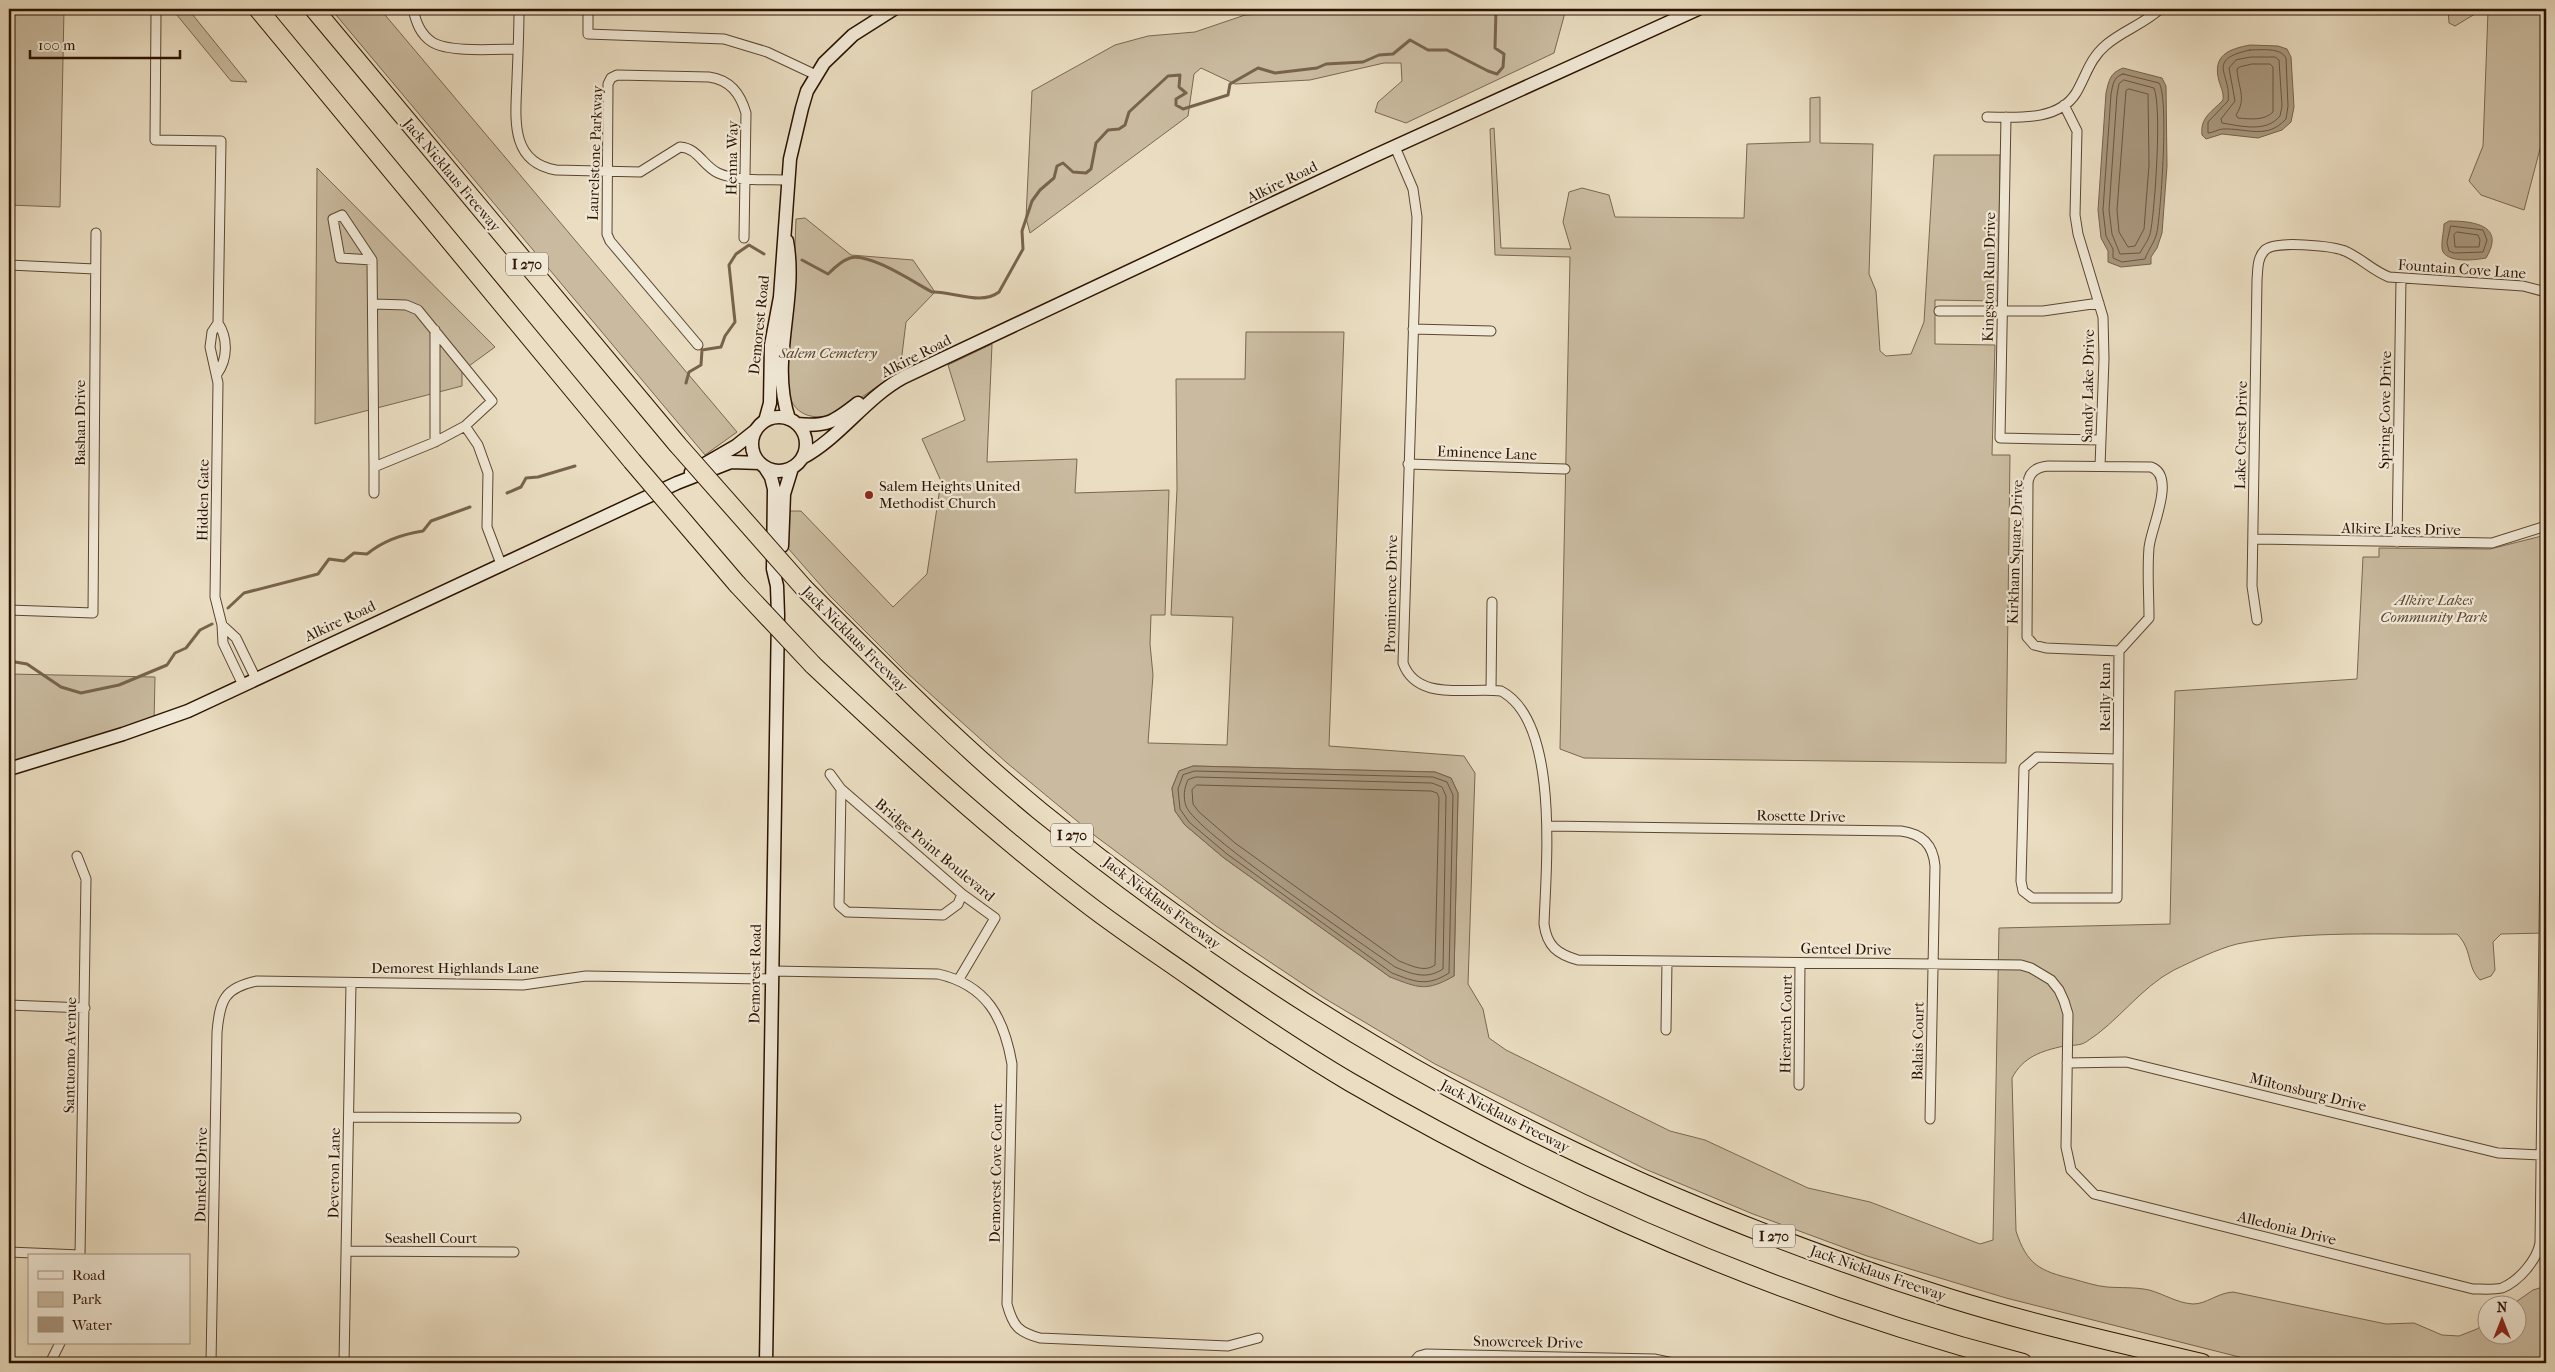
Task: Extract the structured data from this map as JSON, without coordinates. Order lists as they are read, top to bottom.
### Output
{
  "streets": {
    "highway": ["Jack Nicklaus Freeway", "I 270"],
    "main road": ["Alkire Road", "Demorest Road"],
    "street": [
      "Laurelstone Parkway",
      "Henna Way",
      "Fountain Cove Lane",
      "Kingston Run Drive",
      "Sandy Lake Drive",
      "Spring Cove Drive",
      "Bashan Drive",
      "Lake Crest Drive",
      "Eminence Lane",
      "Hidden Gate",
      "Alkire Lakes Drive",
      "Kirkham Square Drive",
      "Prominence Drive",
      "Reilly Run",
      "Rosette Drive",
      "Bridge Point Boulevard",
      "Genteel Drive",
      "Demorest Highlands Lane",
      "Hierarch Court",
      "Balais Court",
      "Santuomo Avenue",
      "Miltonsburg Drive",
      "Deveron Lane",
      "Demorest Cove Court",
      "Dunkeld Drive",
      "Alledonia Drive",
      "Seashell Court",
      "Snowcreek Drive"
    ]
  },
  "crossings": [
    ["Laurelstone Parkway", "Henna Way"],
    ["Alkire Road", "Demorest Road"],
    ["Alkire Road", "Hidden Gate"],
    ["Alkire Road", "Prominence Drive"],
    ["Fountain Cove Lane", "Spring Cove Drive"],
    ["Fountain Cove Lane", "Lake Crest Drive"],
    ["Kingston Run Drive", "Sandy Lake Drive"],
    ["Demorest Road", "Demorest Highlands Lane"],
    ["Demorest Road", "Demorest Cove Court"],
    ["Sandy Lake Drive", "Kirkham Square Drive"],
    ["Sandy Lake Drive", "Reilly Run"],
    ["Spring Cove Drive", "Alkire Lakes Drive"],
    ["Lake Crest Drive", "Alkire Lakes Drive"],
    ["Eminence Lane", "Prominence Drive"],
    ["Kirkham Square Drive", "Reilly Run"],
    ["Prominence Drive", "Rosette Drive"],
    ["Prominence Drive", "Genteel Drive"],
    ["Rosette Drive", "Genteel Drive"],
    ["Rosette Drive", "Balais Court"],
    ["Bridge Point Boulevard", "Demorest Cove Court"],
    ["Genteel Drive", "Hierarch Court"],
    ["Genteel Drive", "Balais Court"],
    ["Genteel Drive", "Miltonsburg Drive"],
    ["Genteel Drive", "Alledonia Drive"],
    ["Demorest Highlands Lane", "Deveron Lane"],
    ["Demorest Highlands Lane", "Demorest Cove Court"],
    ["Demorest Highlands Lane", "Dunkeld Drive"],
    ["Miltonsburg Drive", "Alledonia Drive"],
    ["Deveron Lane", "Seashell Court"]
  ],
  "parks": ["Salem Cemetery", "Alkire Lakes Community Park"],
  "places": ["Salem Heights United Methodist Church"],
  "legend": ["Road", "Park", "Water"],
  "scale_bar": "100 m",
  "north": "top"
}
